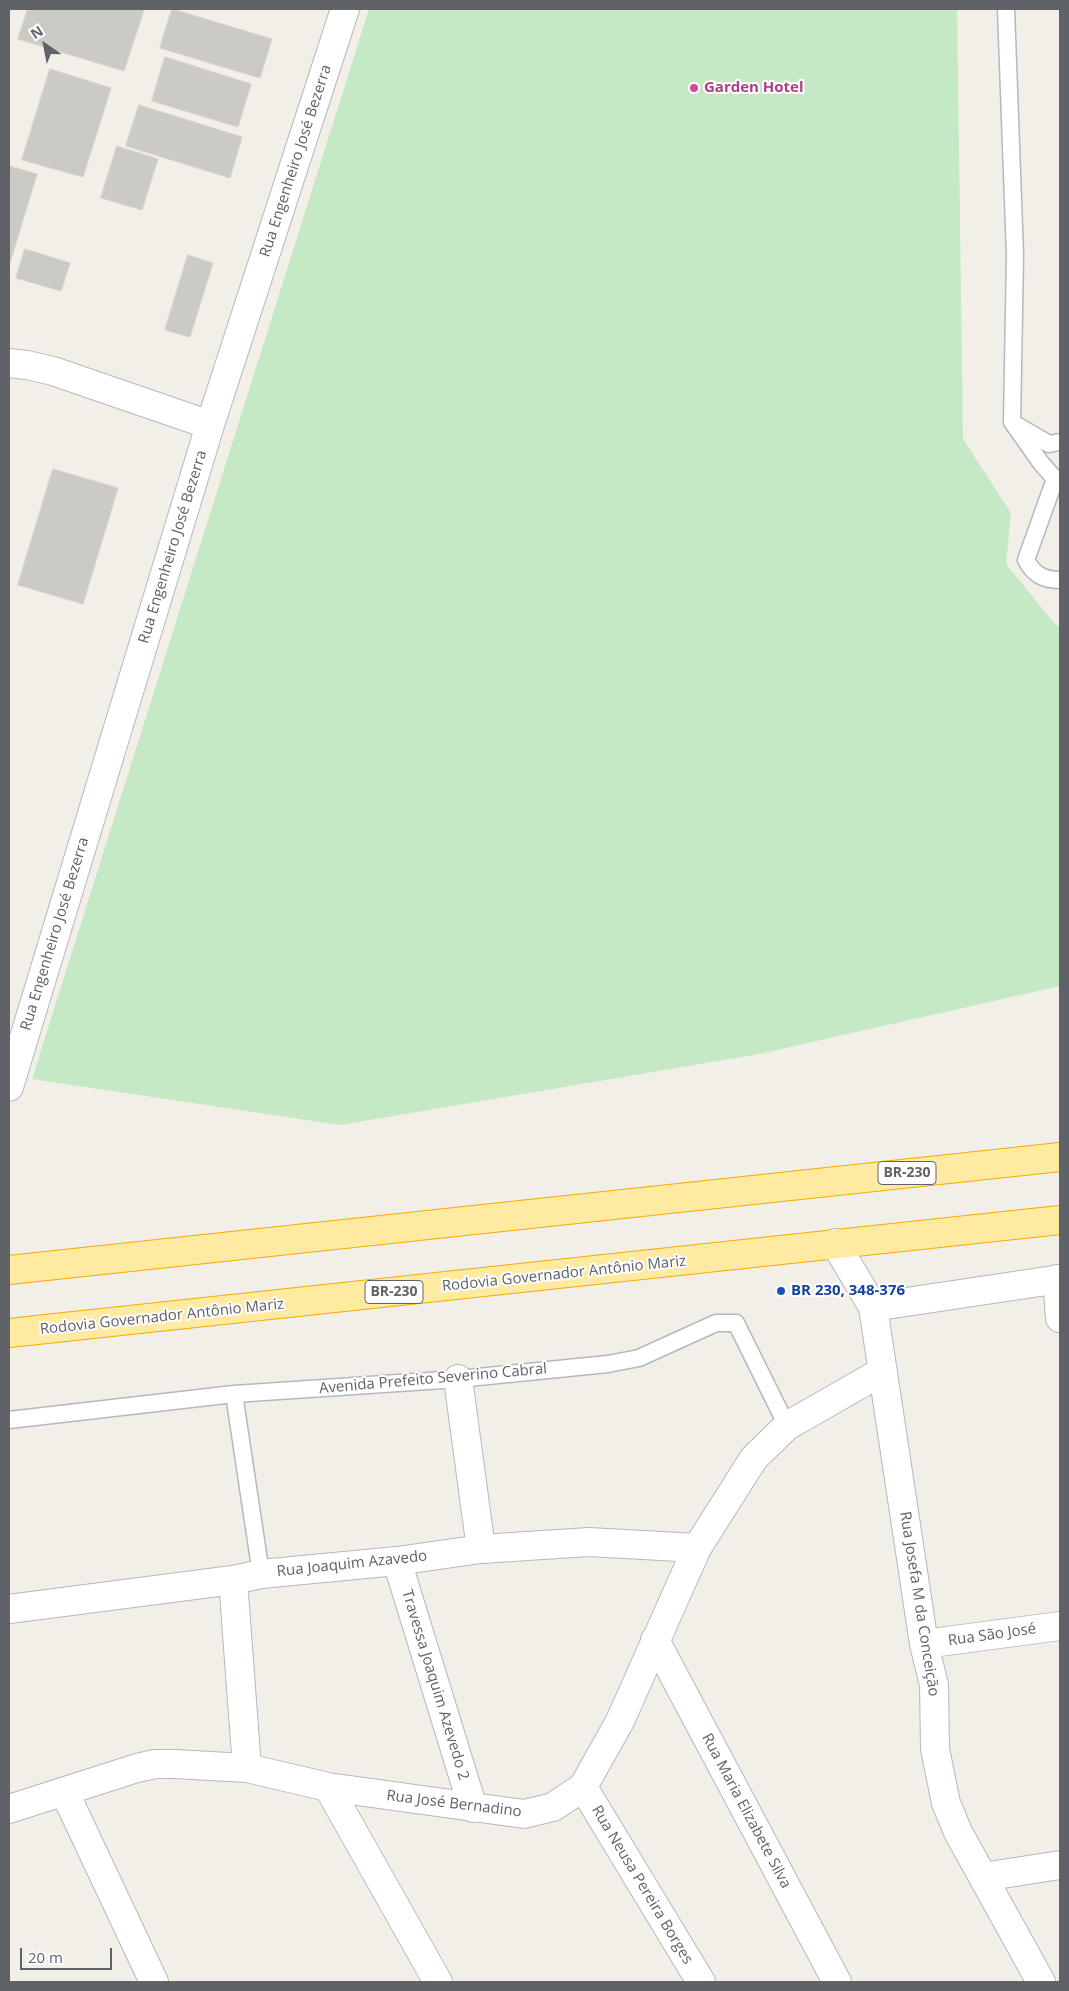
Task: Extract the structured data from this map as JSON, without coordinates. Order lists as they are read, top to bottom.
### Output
{
  "streets": {
    "highway": ["BR-230", "Rodovia Governador Antônio Mariz"],
    "street": [
      "Rua Engenheiro José Bezerra",
      "Rua Joaquim Azavedo",
      "Rua Josefa M da Conceição",
      "Rua São José",
      "Travessa Joaquim Azevedo 2",
      "Rua José Bernadino",
      "Rua Maria Elizabete Silva",
      "Rua Neusa Pereira Borges"
    ],
    "lane": ["Avenida Prefeito Severino Cabral"]
  },
  "crossings": [
    ["Rodovia Governador Antônio Mariz", "Rua Josefa M da Conceição"],
    ["Avenida Prefeito Severino Cabral", "Rua José Bernadino"],
    ["Rua Joaquim Azavedo", "Travessa Joaquim Azevedo 2"],
    ["Rua Joaquim Azavedo", "Rua José Bernadino"],
    ["Rua Josefa M da Conceição", "Rua São José"],
    ["Rua Josefa M da Conceição", "Rua José Bernadino"],
    ["Travessa Joaquim Azevedo 2", "Rua José Bernadino"],
    ["Rua José Bernadino", "Rua Maria Elizabete Silva"],
    ["Rua José Bernadino", "Rua Neusa Pereira Borges"]
  ],
  "places": ["Garden Hotel", "BR 230, 348-376"],
  "scale_bar": "20 m",
  "north": "top left"
}
